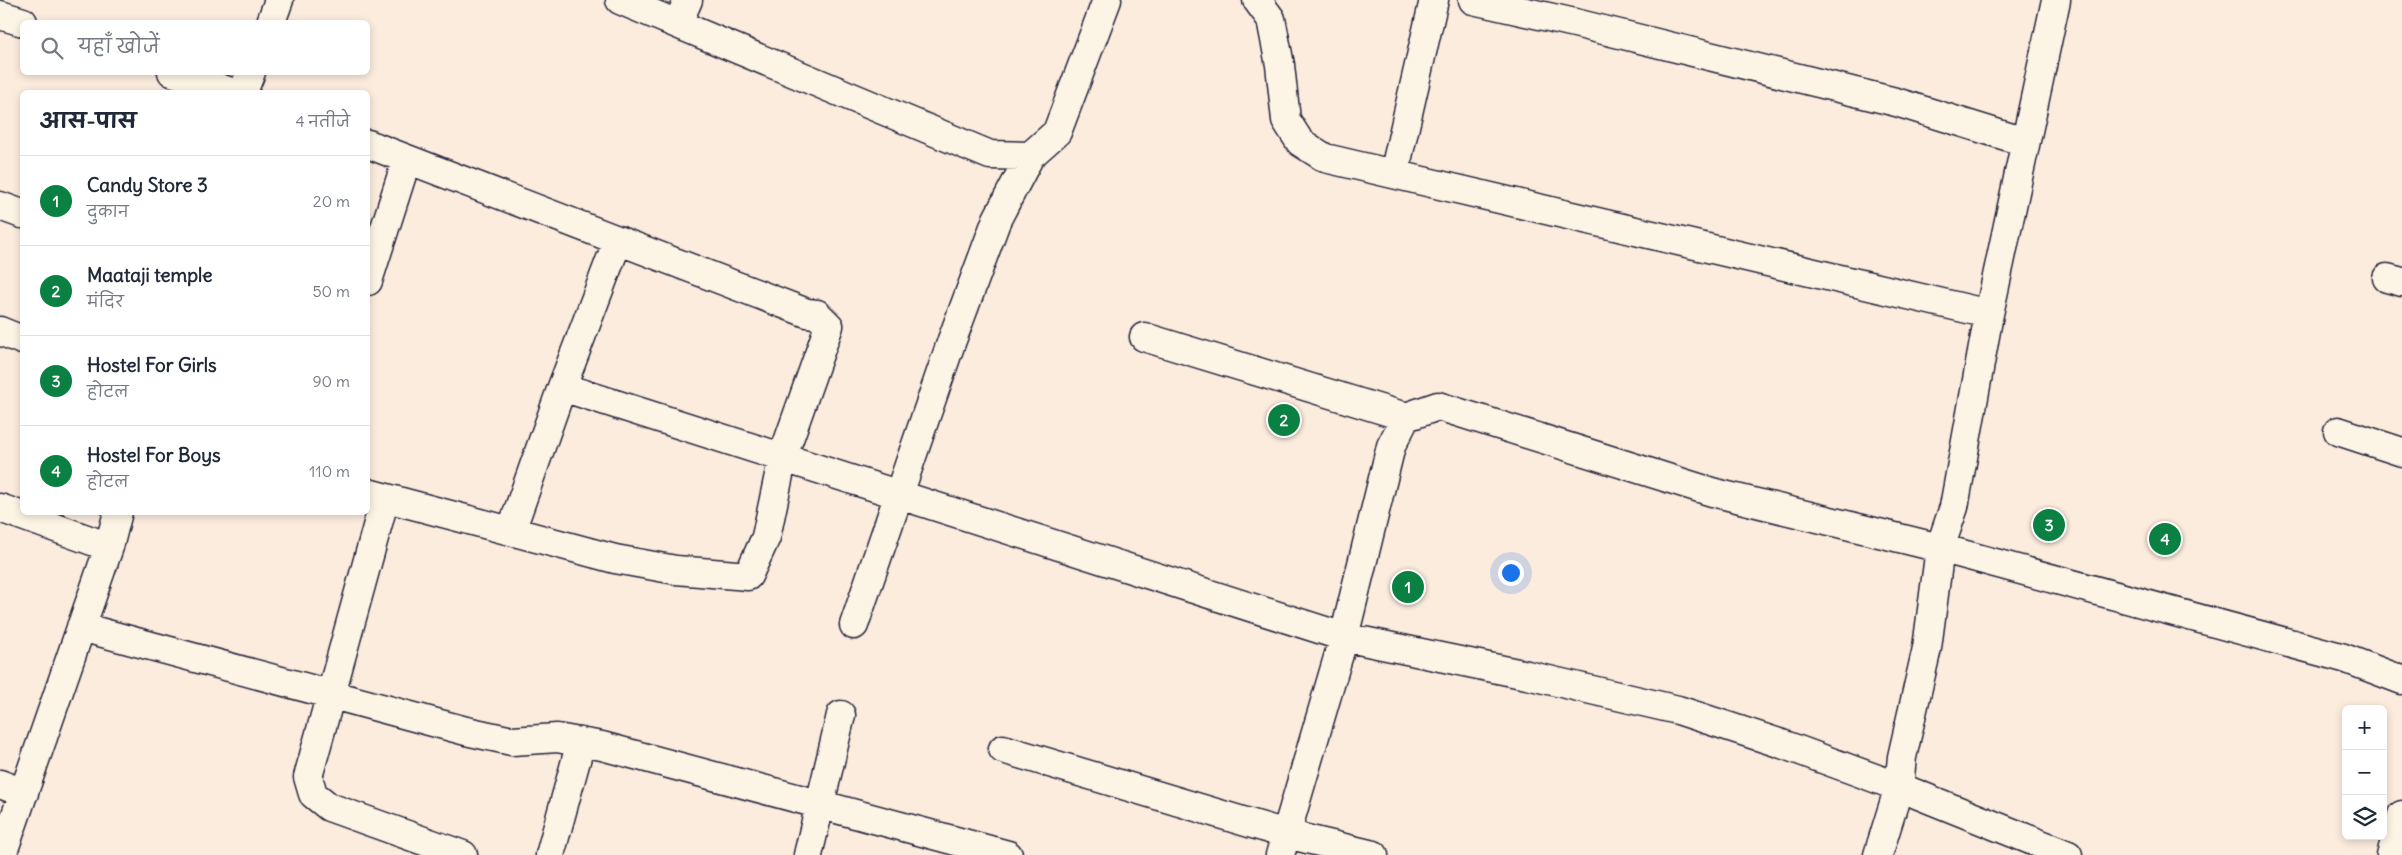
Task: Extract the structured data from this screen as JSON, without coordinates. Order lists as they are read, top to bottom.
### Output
{
  "page": {
    "search": "यहाँ खोजें",
    "heading": ["आस-पास", "4 नतीजे"],
    "list": [
      {
        "mark": "1",
        "name": "Candy Store 3",
        "note": "दुकान",
        "value": "20 m"
      },
      {
        "mark": "2",
        "name": "Maataji temple",
        "note": "मंदिर",
        "value": "50 m"
      },
      {
        "mark": "3",
        "name": "Hostel For Girls",
        "note": "होटल",
        "value": "90 m"
      },
      {
        "mark": "4",
        "name": "Hostel For Boys",
        "note": "होटल",
        "value": "110 m"
      }
    ],
    "pins": [
      "2",
      "3",
      "4",
      "1"
    ],
    "map_buttons": ["+", "−"]
  }
}
